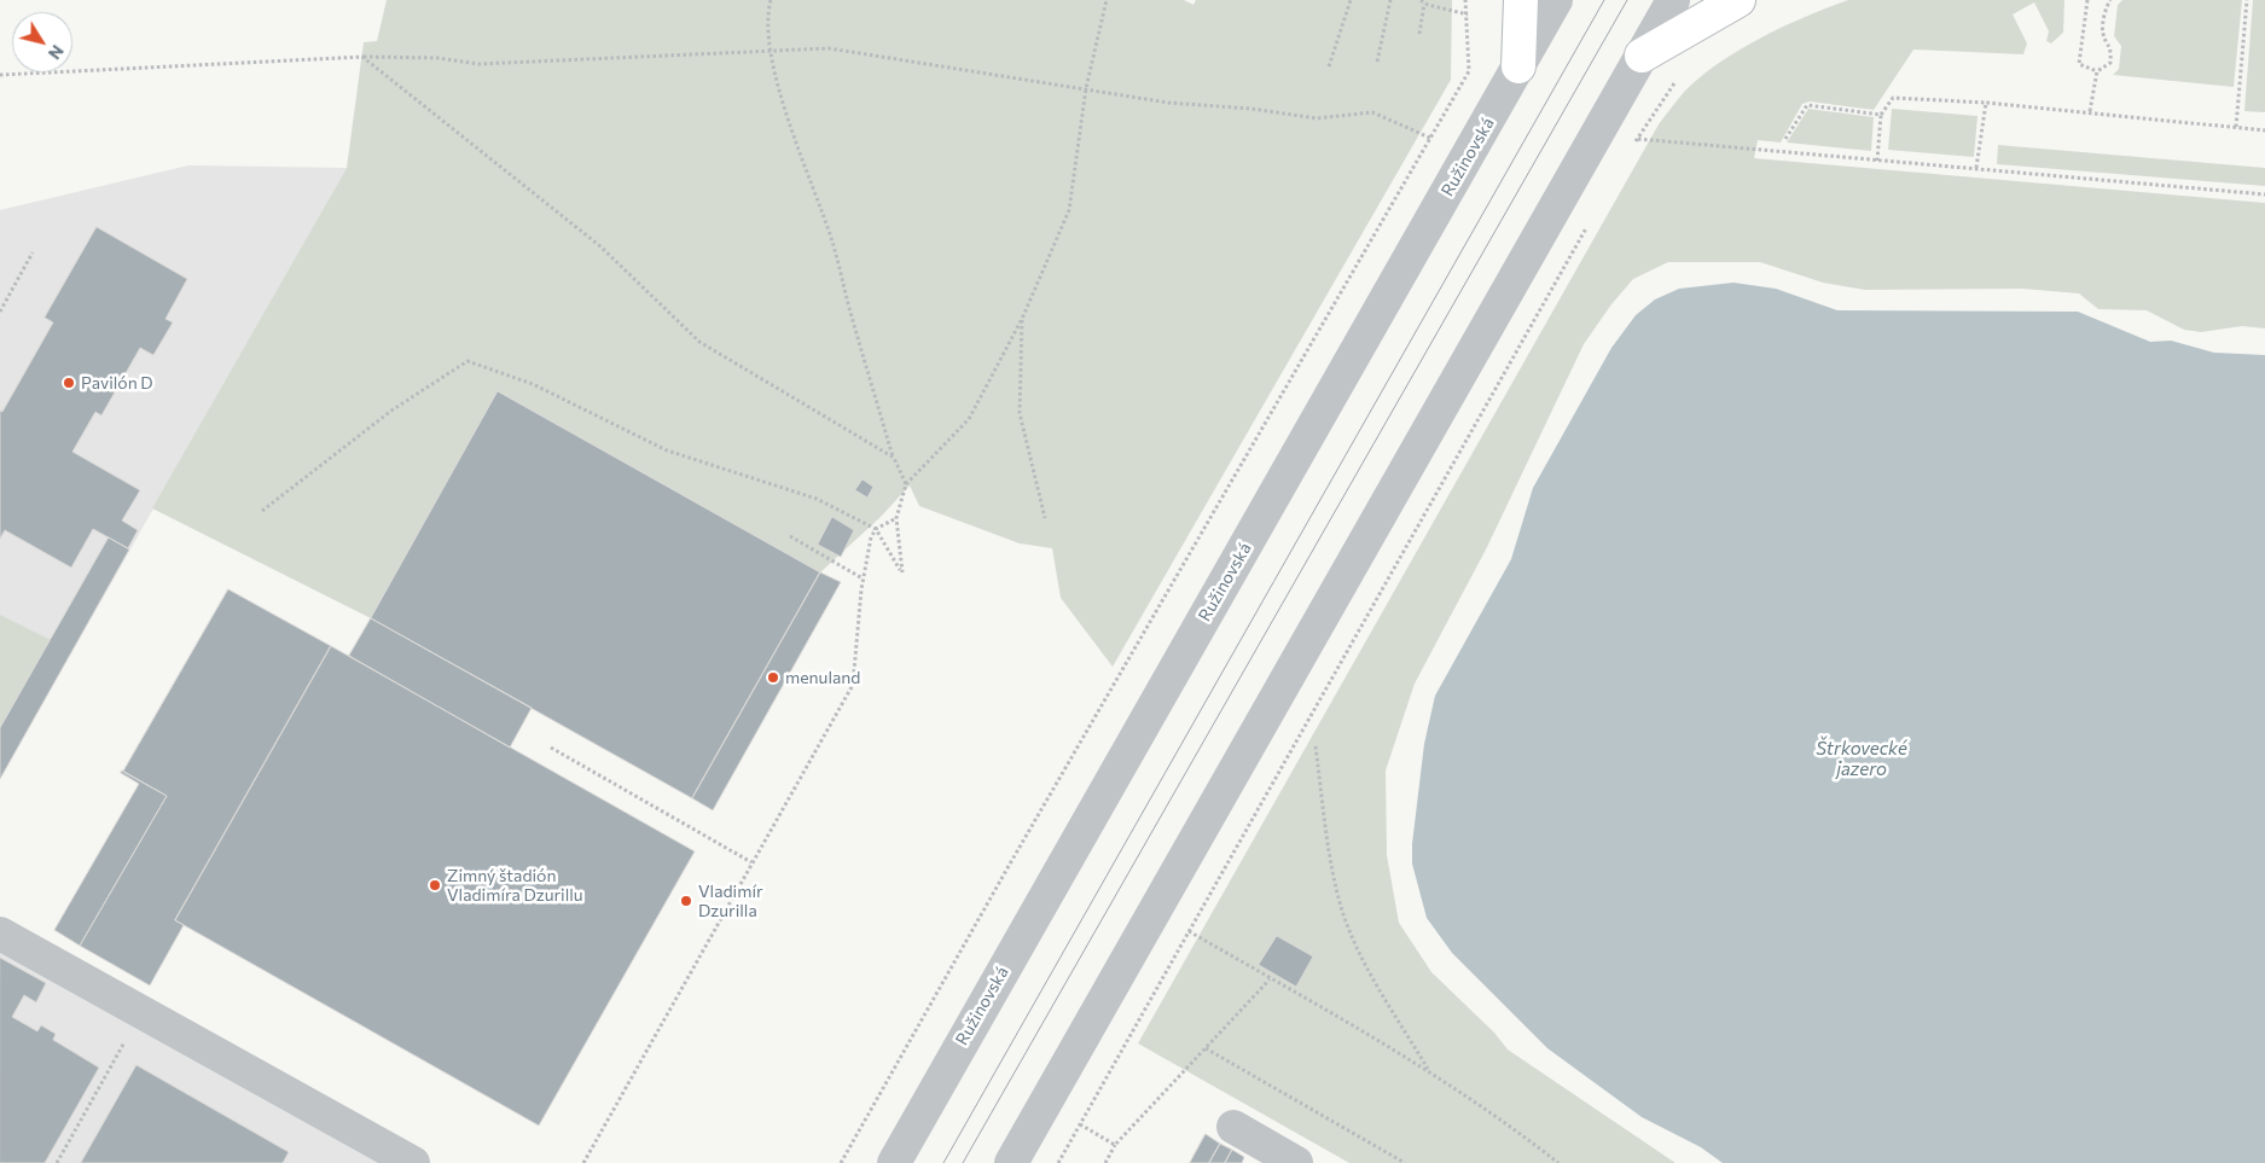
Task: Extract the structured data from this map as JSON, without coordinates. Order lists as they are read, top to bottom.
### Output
{
  "streets": {
    "street": ["Ružinovská"]
  },
  "water": ["Štrkovecké jazero"],
  "places": [
    "Pavilón D",
    "menuland",
    "Zimný štadión Vladimíra Dzurillu",
    "Vladimír Dzurilla"
  ],
  "north": "bottom right"
}
